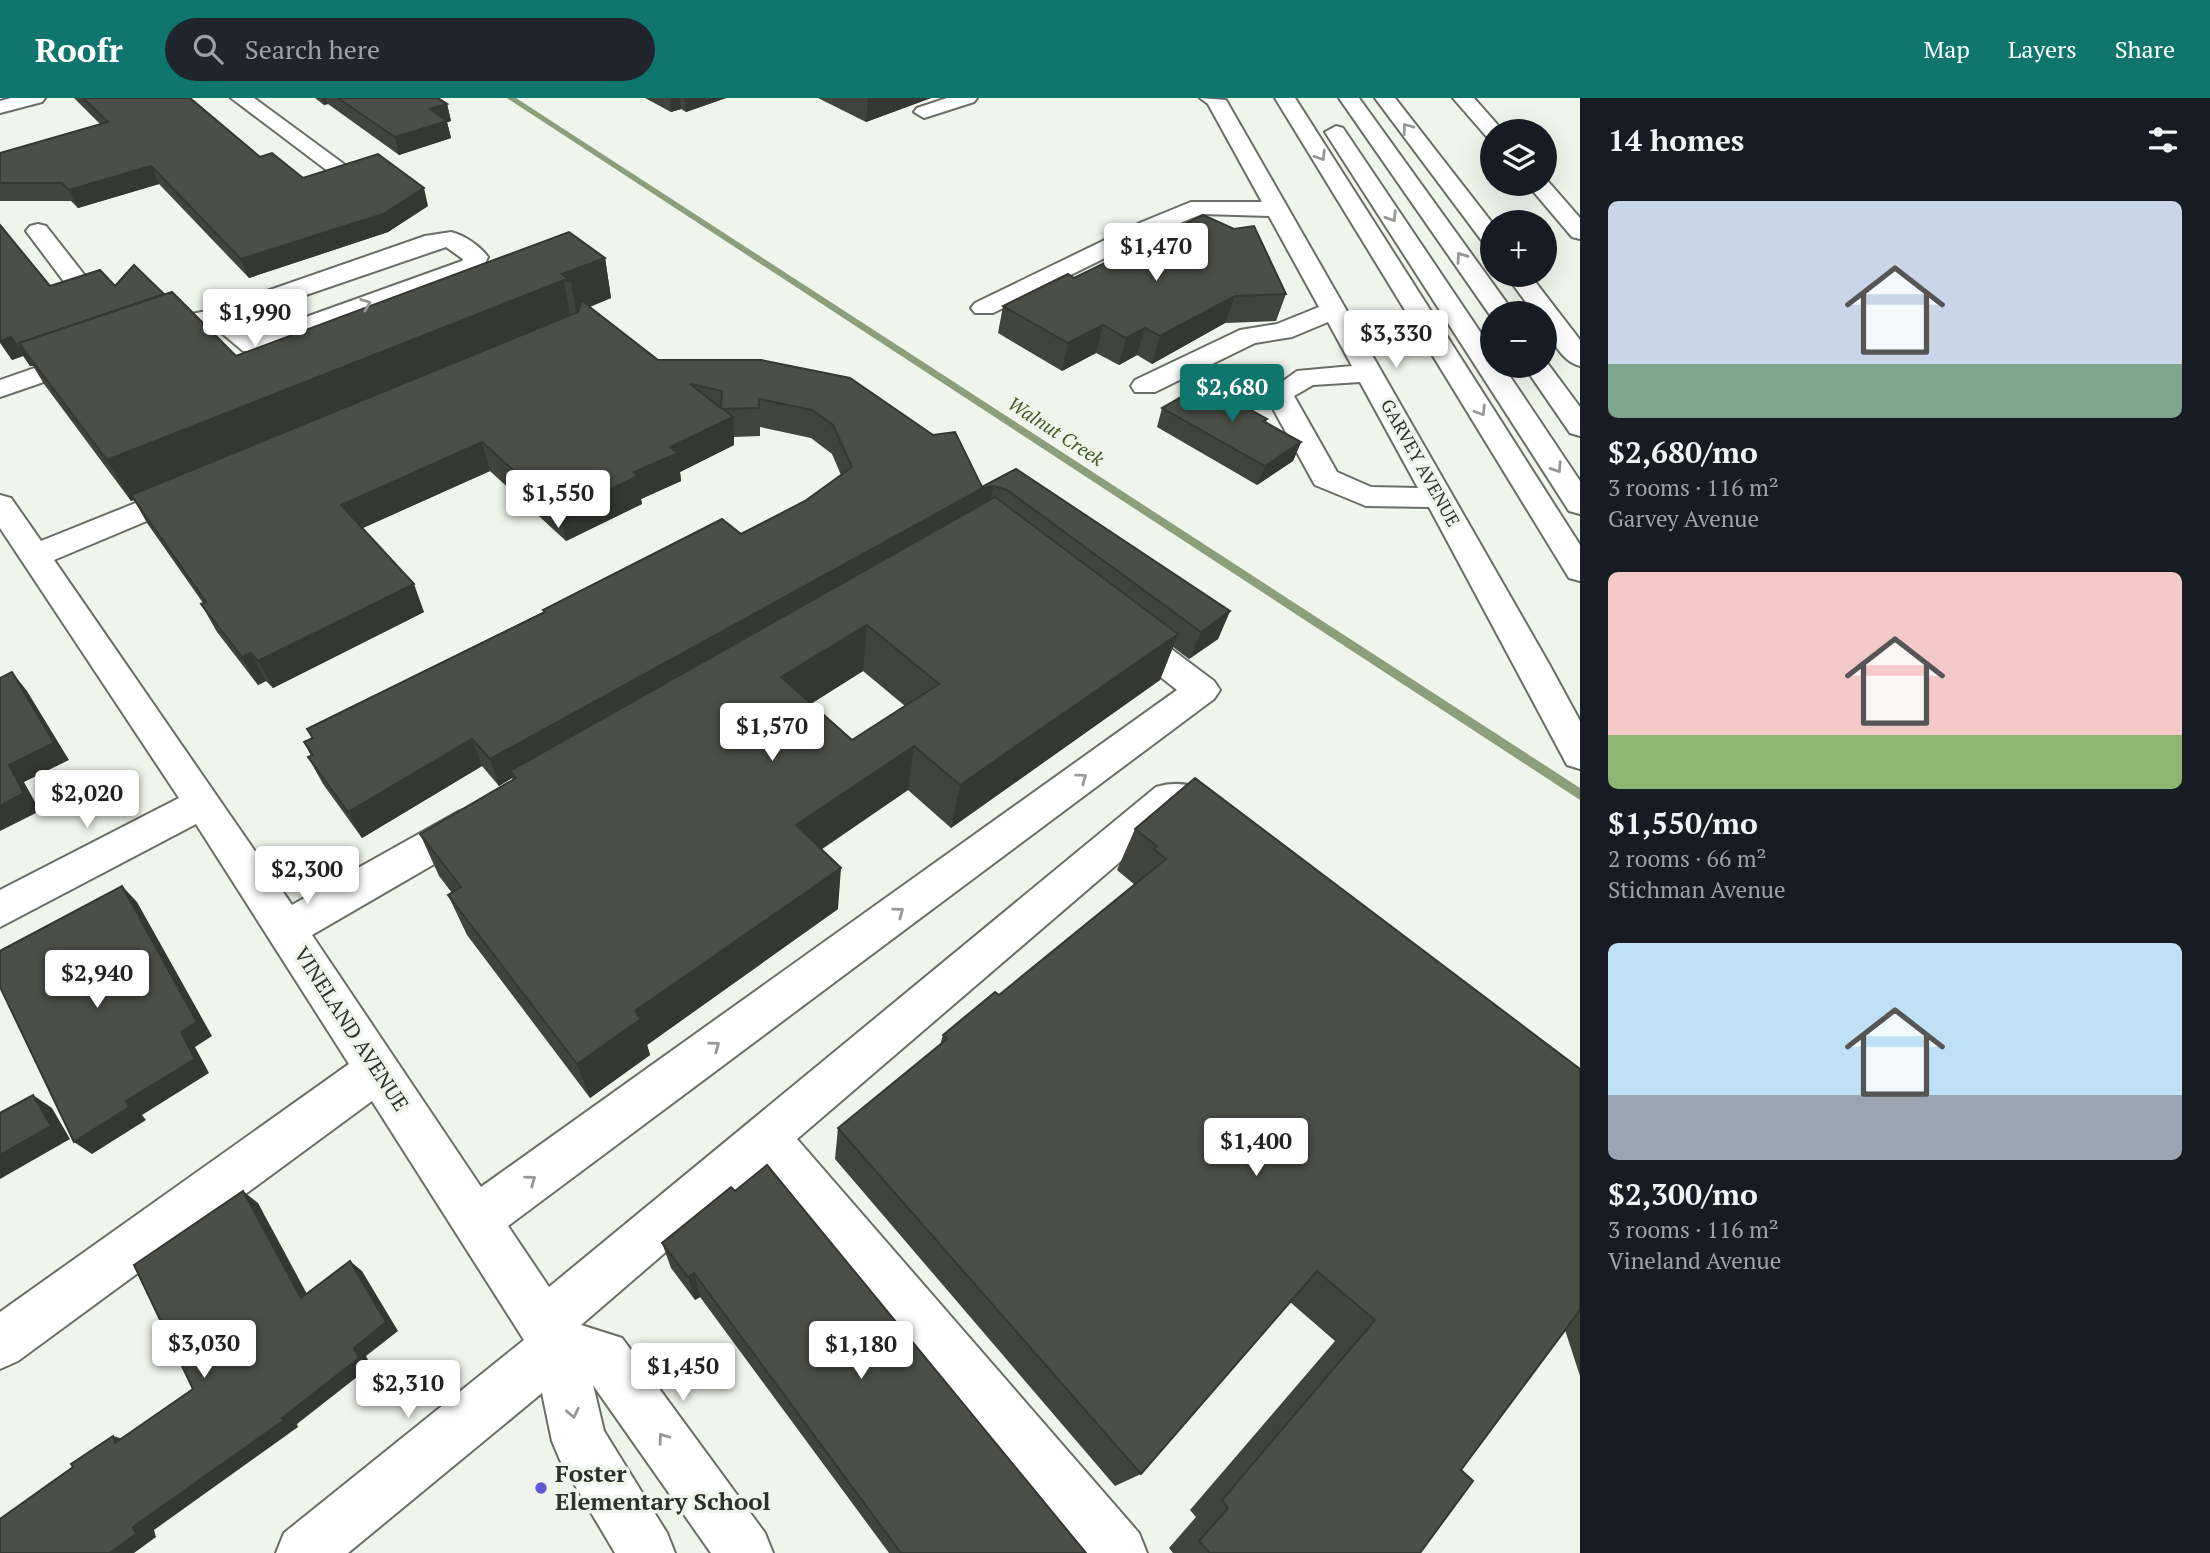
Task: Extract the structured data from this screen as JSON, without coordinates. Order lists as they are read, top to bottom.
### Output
{
  "streets": {
    "main road": ["GARVEY AVENUE", "VINELAND AVENUE"]
  },
  "water": ["Walnut Creek"],
  "places": ["Foster Elementary School"],
  "page": {
    "header": "Roofr",
    "search": "Search here",
    "nav": ["Map", "Layers", "Share"],
    "heading": "14 homes",
    "map_buttons": ["+", "−"],
    "list": [
      {
        "name": "$2,680/mo",
        "note": "3 rooms · 116 m² · Garvey Avenue"
      },
      {
        "name": "$1,550/mo",
        "note": "2 rooms · 66 m² · Stichman Avenue"
      },
      {
        "name": "$2,300/mo",
        "note": "3 rooms · 116 m² · Vineland Avenue"
      }
    ],
    "price": [
      "$1,470",
      "$1,990",
      "$3,330",
      "$2,680",
      "$1,550",
      "$1,570",
      "$2,020",
      "$2,300",
      "$2,940",
      "$1,400",
      "$3,030",
      "$1,180",
      "$1,450",
      "$2,310"
    ]
  }
}
